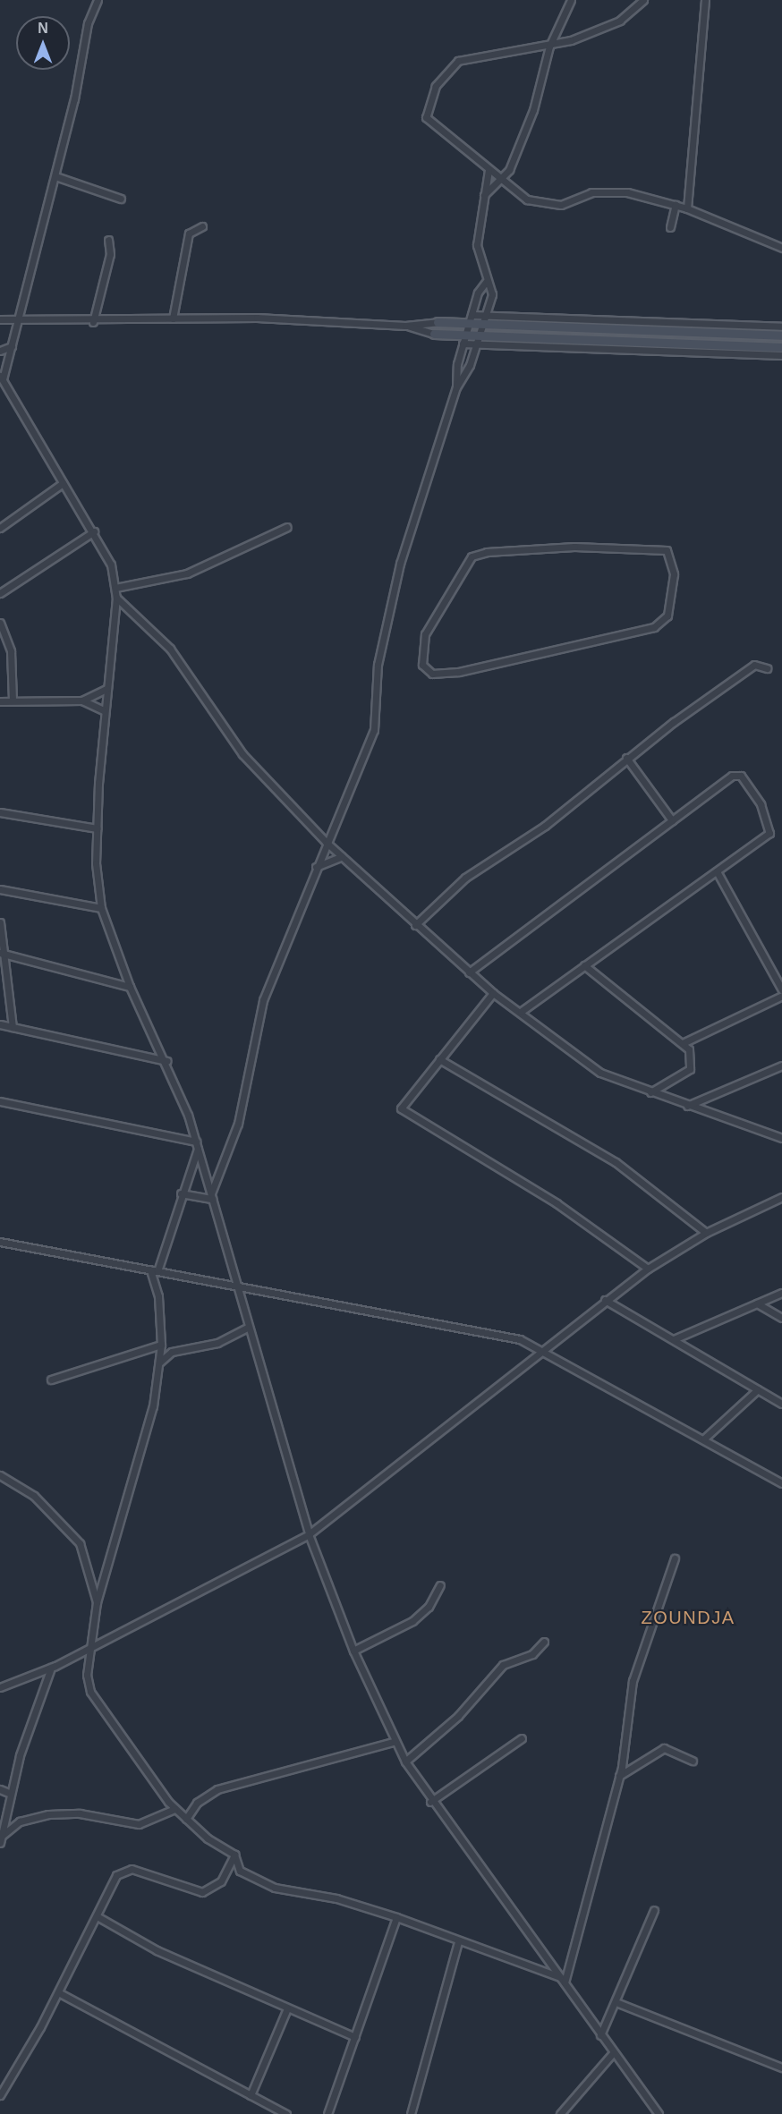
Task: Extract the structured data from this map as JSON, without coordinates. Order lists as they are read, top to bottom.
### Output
{
  "districts": ["ZOUNDJA"],
  "north": "top"
}
